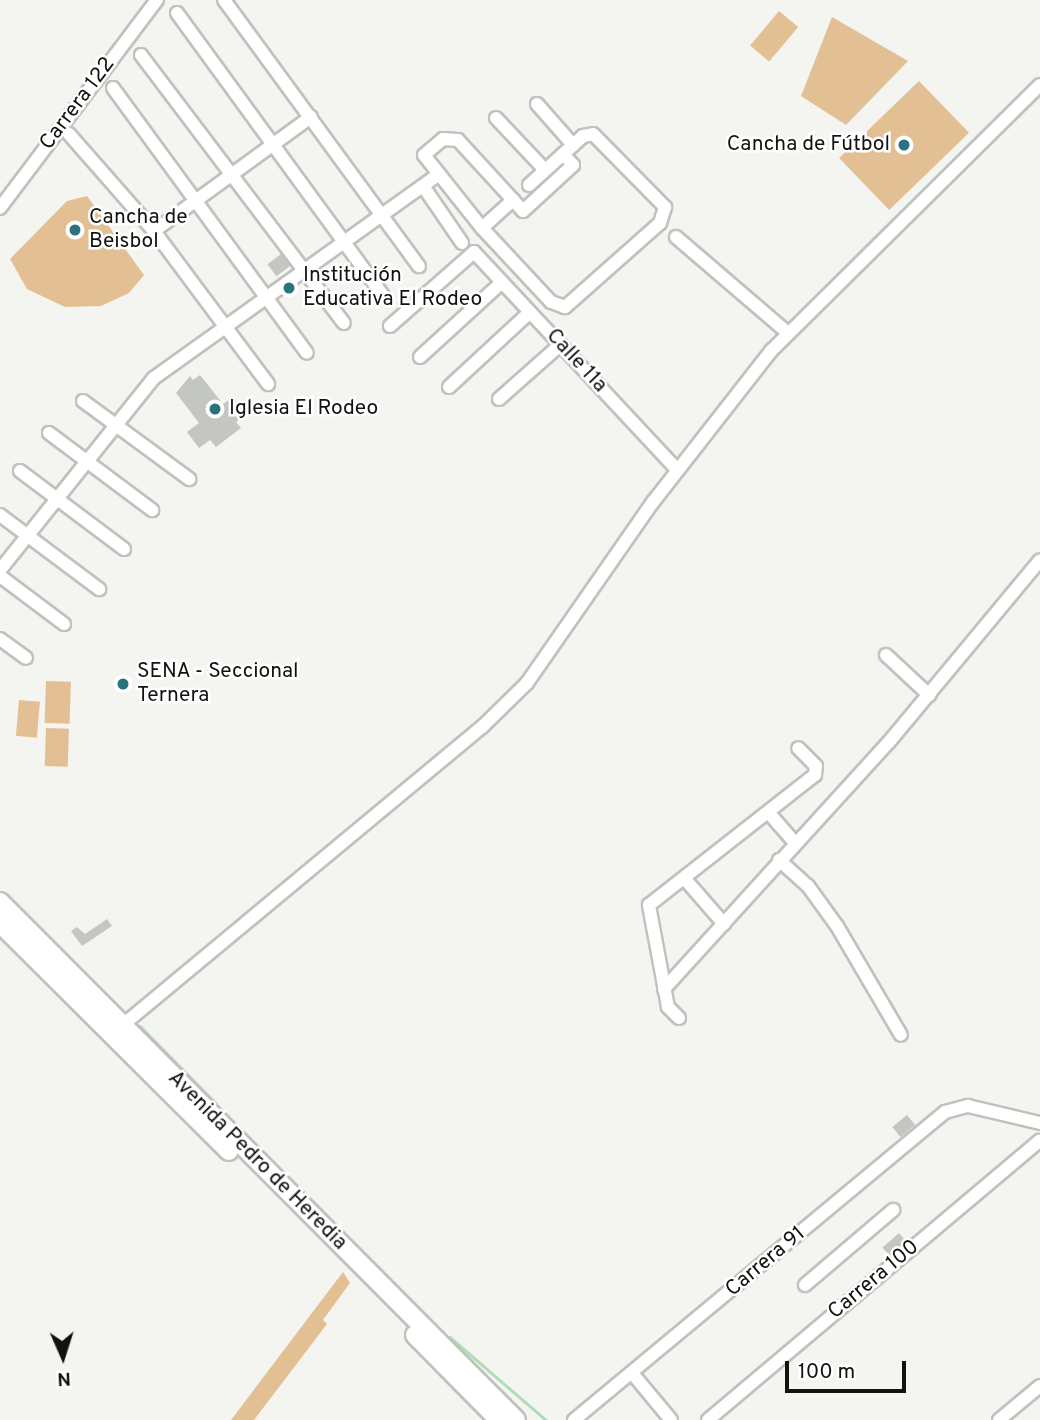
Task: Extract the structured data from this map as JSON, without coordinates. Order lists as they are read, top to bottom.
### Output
{
  "streets": {
    "highway": ["Avenida Pedro de Heredia"],
    "street": [
      "Carrera 122",
      "Calle 11a",
      "Carrera 91",
      "Carrera 100"
    ]
  },
  "places": [
    "Cancha de Fútbol",
    "Cancha de Beisbol",
    "Institución Educativa El Rodeo",
    "Iglesia El Rodeo",
    "SENA - Seccional Ternera"
  ],
  "scale_bar": "100 m",
  "north": "bottom"
}
